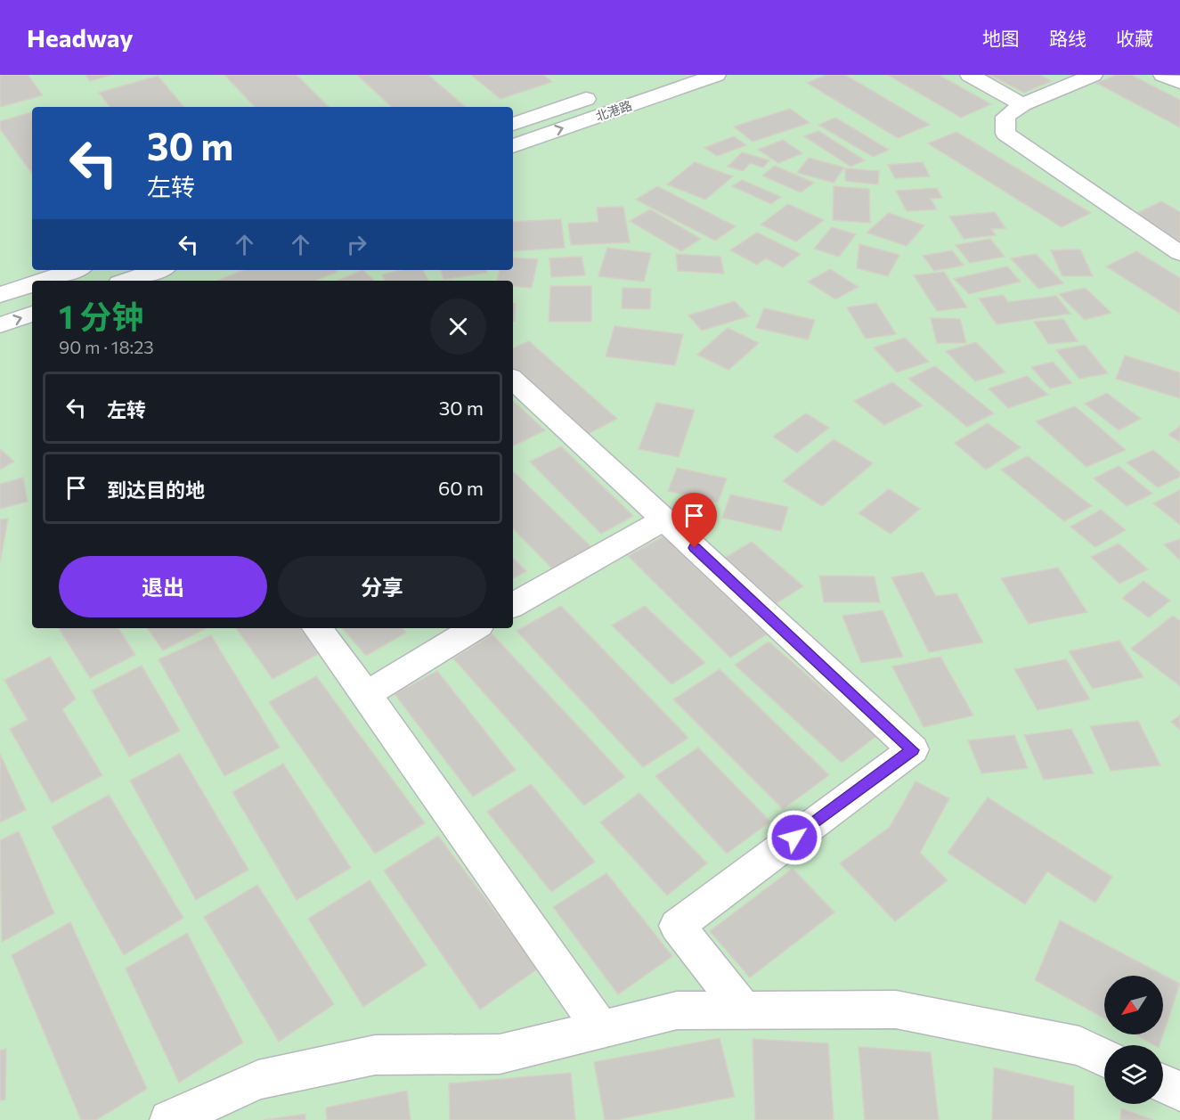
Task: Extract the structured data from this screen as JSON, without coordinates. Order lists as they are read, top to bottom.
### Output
{
  "streets": {
    "street": ["北港路"]
  },
  "north": "bottom left",
  "page": {
    "header": "Headway",
    "nav": ["地图", "路线", "收藏"],
    "turn": ["30 m", "左转"],
    "heading": ["1 分钟", "90 m · 18:23"],
    "list": [
      {
        "name": "左转",
        "value": "30 m"
      },
      {
        "name": "到达目的地",
        "value": "60 m"
      }
    ],
    "buttons": ["退出", "分享"]
  }
}
